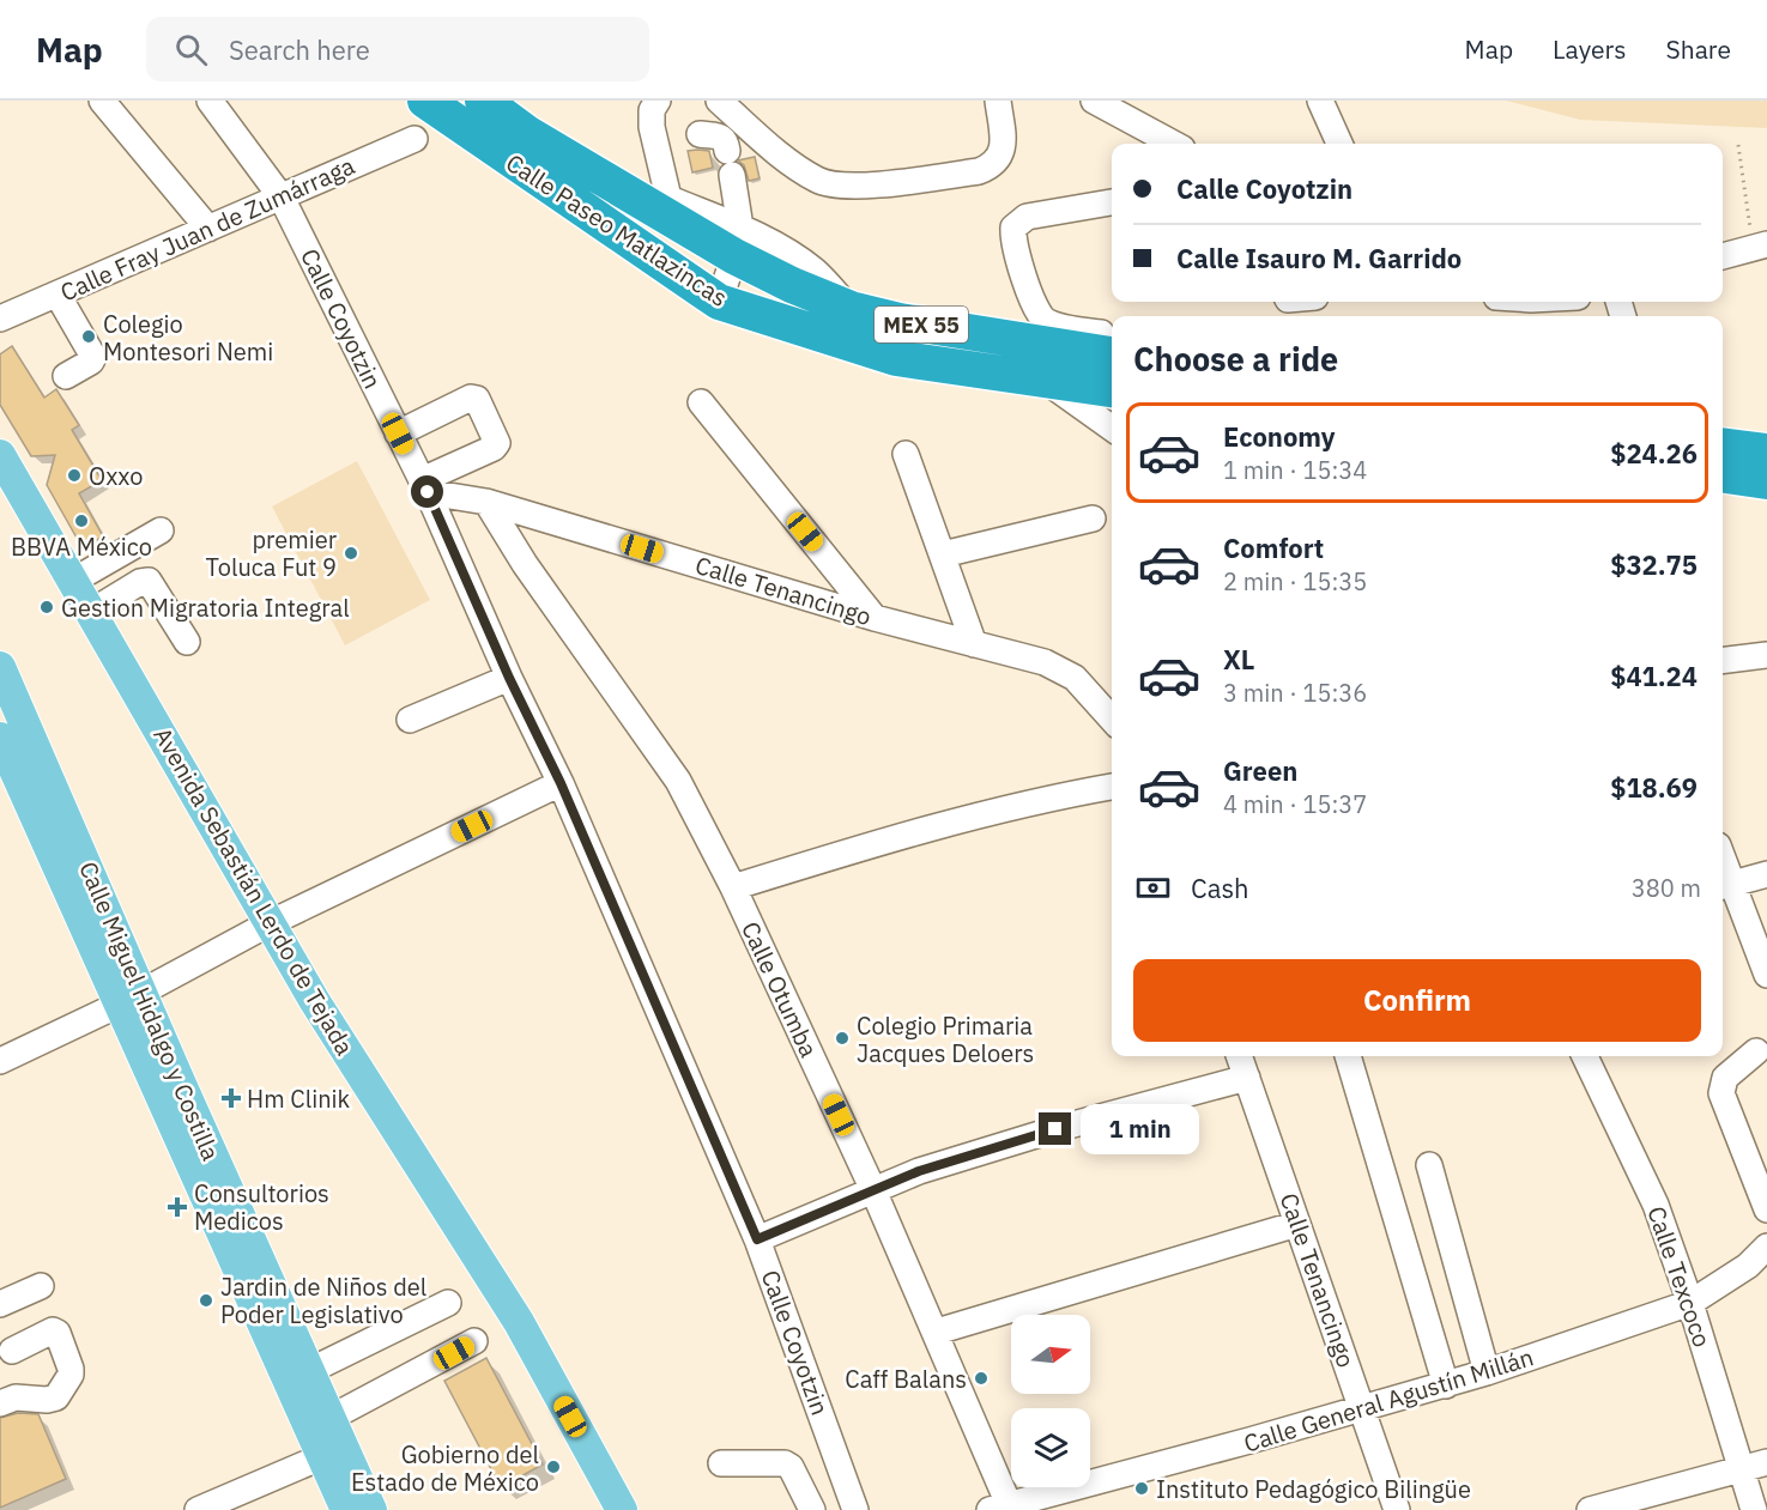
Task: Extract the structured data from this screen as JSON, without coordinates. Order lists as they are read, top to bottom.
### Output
{
  "streets": {
    "highway": ["Calle Paseo Matlazincas", "MEX 55"],
    "main road": ["Avenida Sebastián Lerdo de Tejada", "Calle Miguel Hidalgo y Costilla"],
    "street": [
      "Calle Fray Juan de Zumárraga",
      "Calle Coyotzin",
      "Calle Tenancingo",
      "Calle Otumba",
      "Calle Texcoco",
      "Calle General Agustín Millán"
    ]
  },
  "crossings": [
    ["Calle Fray Juan de Zumárraga", "Calle Coyotzin"],
    ["Calle Coyotzin", "Calle Tenancingo"],
    ["Calle Tenancingo", "Calle Otumba"],
    ["Calle Tenancingo", "Calle General Agustín Millán"],
    ["Calle Otumba", "Calle General Agustín Millán"],
    ["Calle Texcoco", "Calle General Agustín Millán"]
  ],
  "places": {
    "other": [
      "Colegio Montesori Nemi",
      "Oxxo",
      "BBVA México",
      "premier Toluca Fut 9",
      "Gestion Migratoria Integral",
      "Colegio Primaria Jacques Deloers",
      "Jardin de Niños del Poder Legislativo",
      "Caff Balans",
      "Gobierno del Estado de México",
      "Instituto Pedagógico Bilingüe"
    ],
    "health": ["Hm Clinik", "Consultorios Medicos"]
  },
  "north": "right",
  "page": {
    "header": "Map",
    "search": "Search here",
    "nav": ["Map", "Layers", "Share"],
    "banner": ["Calle Coyotzin", "Calle Isauro M. Garrido"],
    "heading": "Choose a ride",
    "list": [
      {
        "name": "Economy",
        "note": "1 min · 15:34",
        "value": "$24.26"
      },
      {
        "name": "Comfort",
        "note": "2 min · 15:35",
        "value": "$32.75"
      },
      {
        "name": "XL",
        "note": "3 min · 15:36",
        "value": "$41.24"
      },
      {
        "name": "Green",
        "note": "4 min · 15:37",
        "value": "$18.69"
      }
    ],
    "pay": ["Cash", "380 m"],
    "buttons": "Confirm",
    "bubble": "1 min"
  }
}
